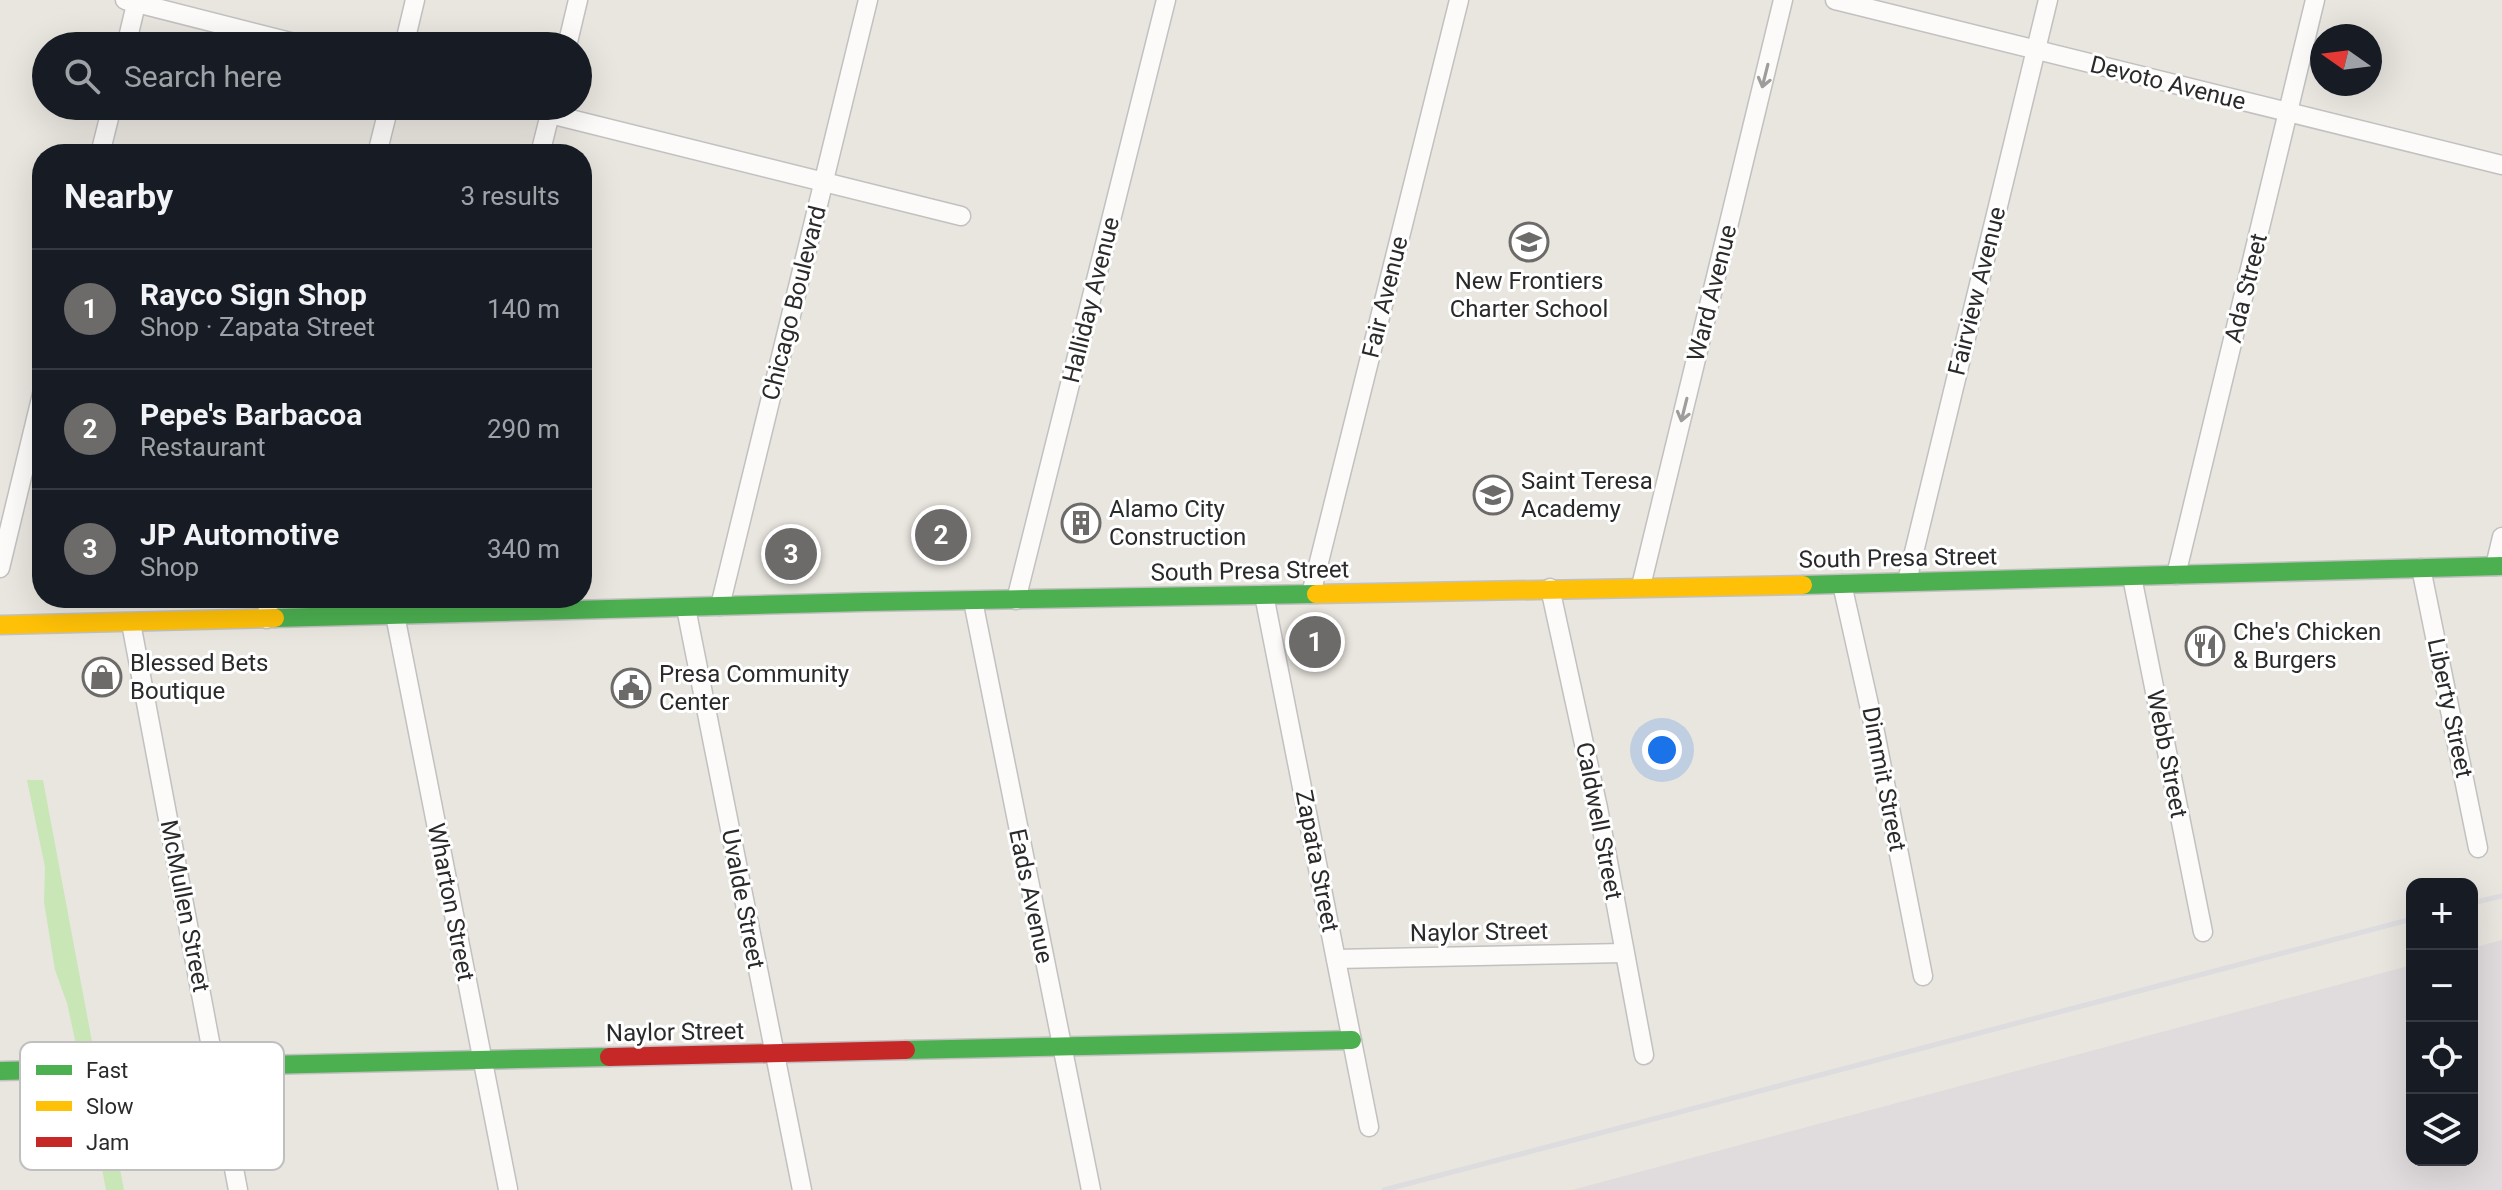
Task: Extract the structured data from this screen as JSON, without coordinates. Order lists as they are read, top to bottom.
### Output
{
  "streets": {
    "main road": ["South Presa Street", "Naylor Street"],
    "street": [
      "Devoto Avenue",
      "Ada Street",
      "Fairview Avenue",
      "Ward Avenue",
      "Fair Avenue",
      "Halliday Avenue",
      "Chicago Boulevard",
      "Liberty Street",
      "Webb Street",
      "Dimmit Street",
      "Caldwell Street",
      "Zapata Street",
      "Eads Avenue",
      "Uvalde Street",
      "Wharton Street",
      "McMullen Street"
    ]
  },
  "crossings": [
    ["Devoto Avenue", "Ada Street"],
    ["Devoto Avenue", "Fairview Avenue"],
    ["Ada Street", "South Presa Street"],
    ["Fairview Avenue", "South Presa Street"],
    ["Ward Avenue", "South Presa Street"],
    ["Fair Avenue", "South Presa Street"],
    ["Halliday Avenue", "South Presa Street"],
    ["Chicago Boulevard", "South Presa Street"],
    ["South Presa Street", "Liberty Street"],
    ["South Presa Street", "Webb Street"],
    ["South Presa Street", "Dimmit Street"],
    ["South Presa Street", "Caldwell Street"],
    ["South Presa Street", "Zapata Street"],
    ["South Presa Street", "Eads Avenue"],
    ["South Presa Street", "Uvalde Street"],
    ["South Presa Street", "Wharton Street"],
    ["South Presa Street", "McMullen Street"],
    ["Caldwell Street", "Naylor Street"],
    ["Zapata Street", "Naylor Street"],
    ["Eads Avenue", "Naylor Street"],
    ["Uvalde Street", "Naylor Street"],
    ["Wharton Street", "Naylor Street"]
  ],
  "one_way": ["Ward Avenue"],
  "places": {
    "school or university": ["New Frontiers Charter School", "Saint Teresa Academy"],
    "building": ["Alamo City Construction"],
    "restaurant": ["Che's Chicken & Burgers"],
    "shop": ["Blessed Bets Boutique"],
    "public building": ["Presa Community Center"]
  },
  "legend": ["Fast", "Slow", "Jam"],
  "north": "left",
  "page": {
    "search": "Search here",
    "heading": ["Nearby", "3 results"],
    "list": [
      {
        "mark": "1",
        "name": "Rayco Sign Shop",
        "note": "Shop · Zapata Street",
        "value": "140 m"
      },
      {
        "mark": "2",
        "name": "Pepe's Barbacoa",
        "note": "Restaurant",
        "value": "290 m"
      },
      {
        "mark": "3",
        "name": "JP Automotive",
        "note": "Shop",
        "value": "340 m"
      }
    ],
    "pins": ["2", "3", "1"],
    "map_buttons": ["+", "−"]
  }
}
